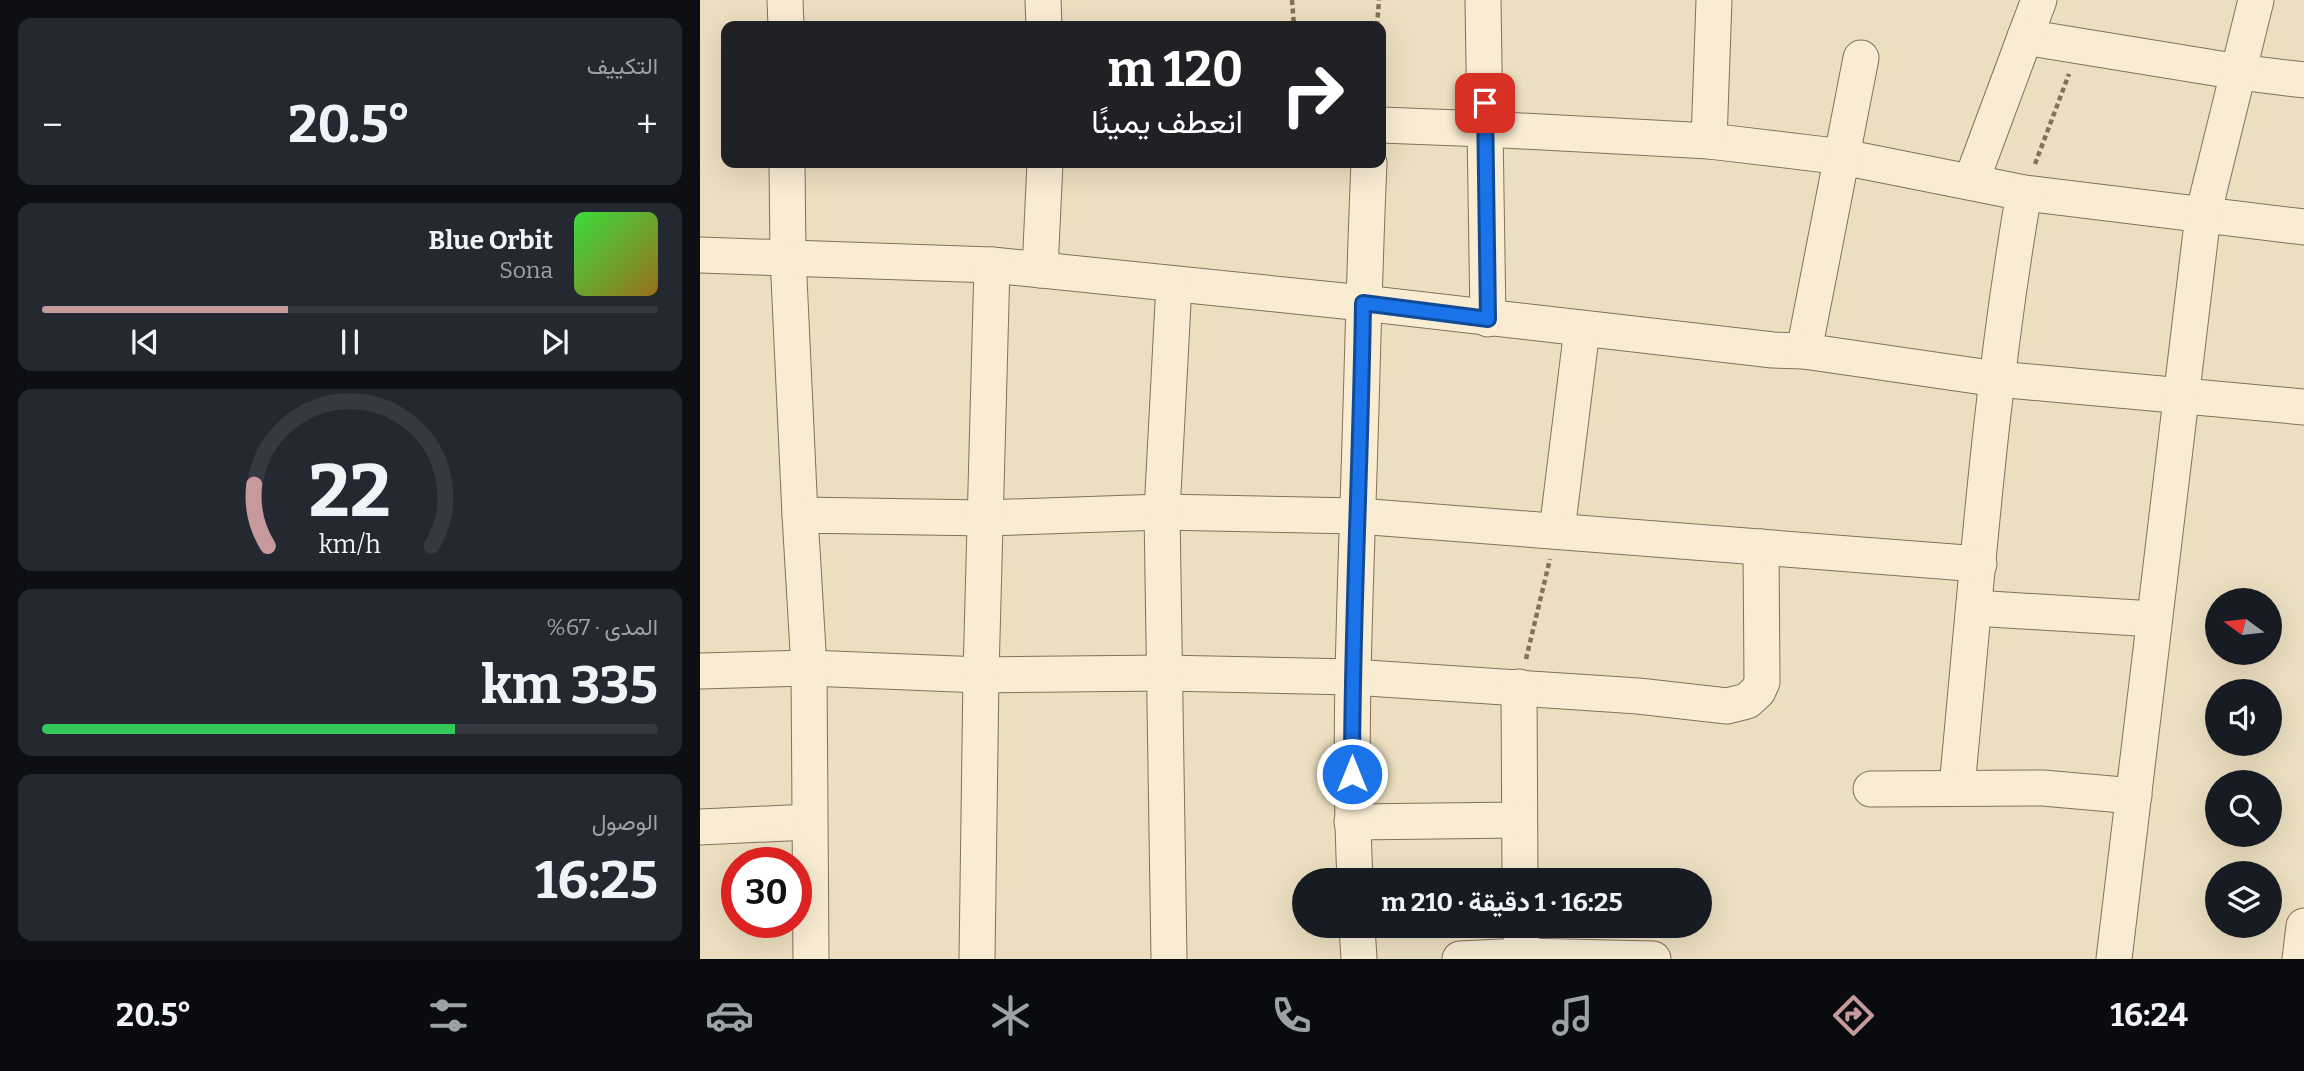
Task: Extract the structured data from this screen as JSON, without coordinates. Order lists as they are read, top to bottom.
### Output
{
  "north": "left",
  "page": {
    "tile": [
      "التكييف",
      ["المدى · 67%", "335 km"],
      ["الوصول", "16:25"]
    ],
    "turn": ["120 m", "انعطف يمينًا"],
    "heat": ["−", "20.5°", "+"],
    "song": ["Blue Orbit", "Sona"],
    "limit": "30",
    "trip": "16:25 · 1 دقيقة · 210 m",
    "tabs": ["16:24", "20.5°"],
    "gauge": ["22", "km/h"]
  }
}
